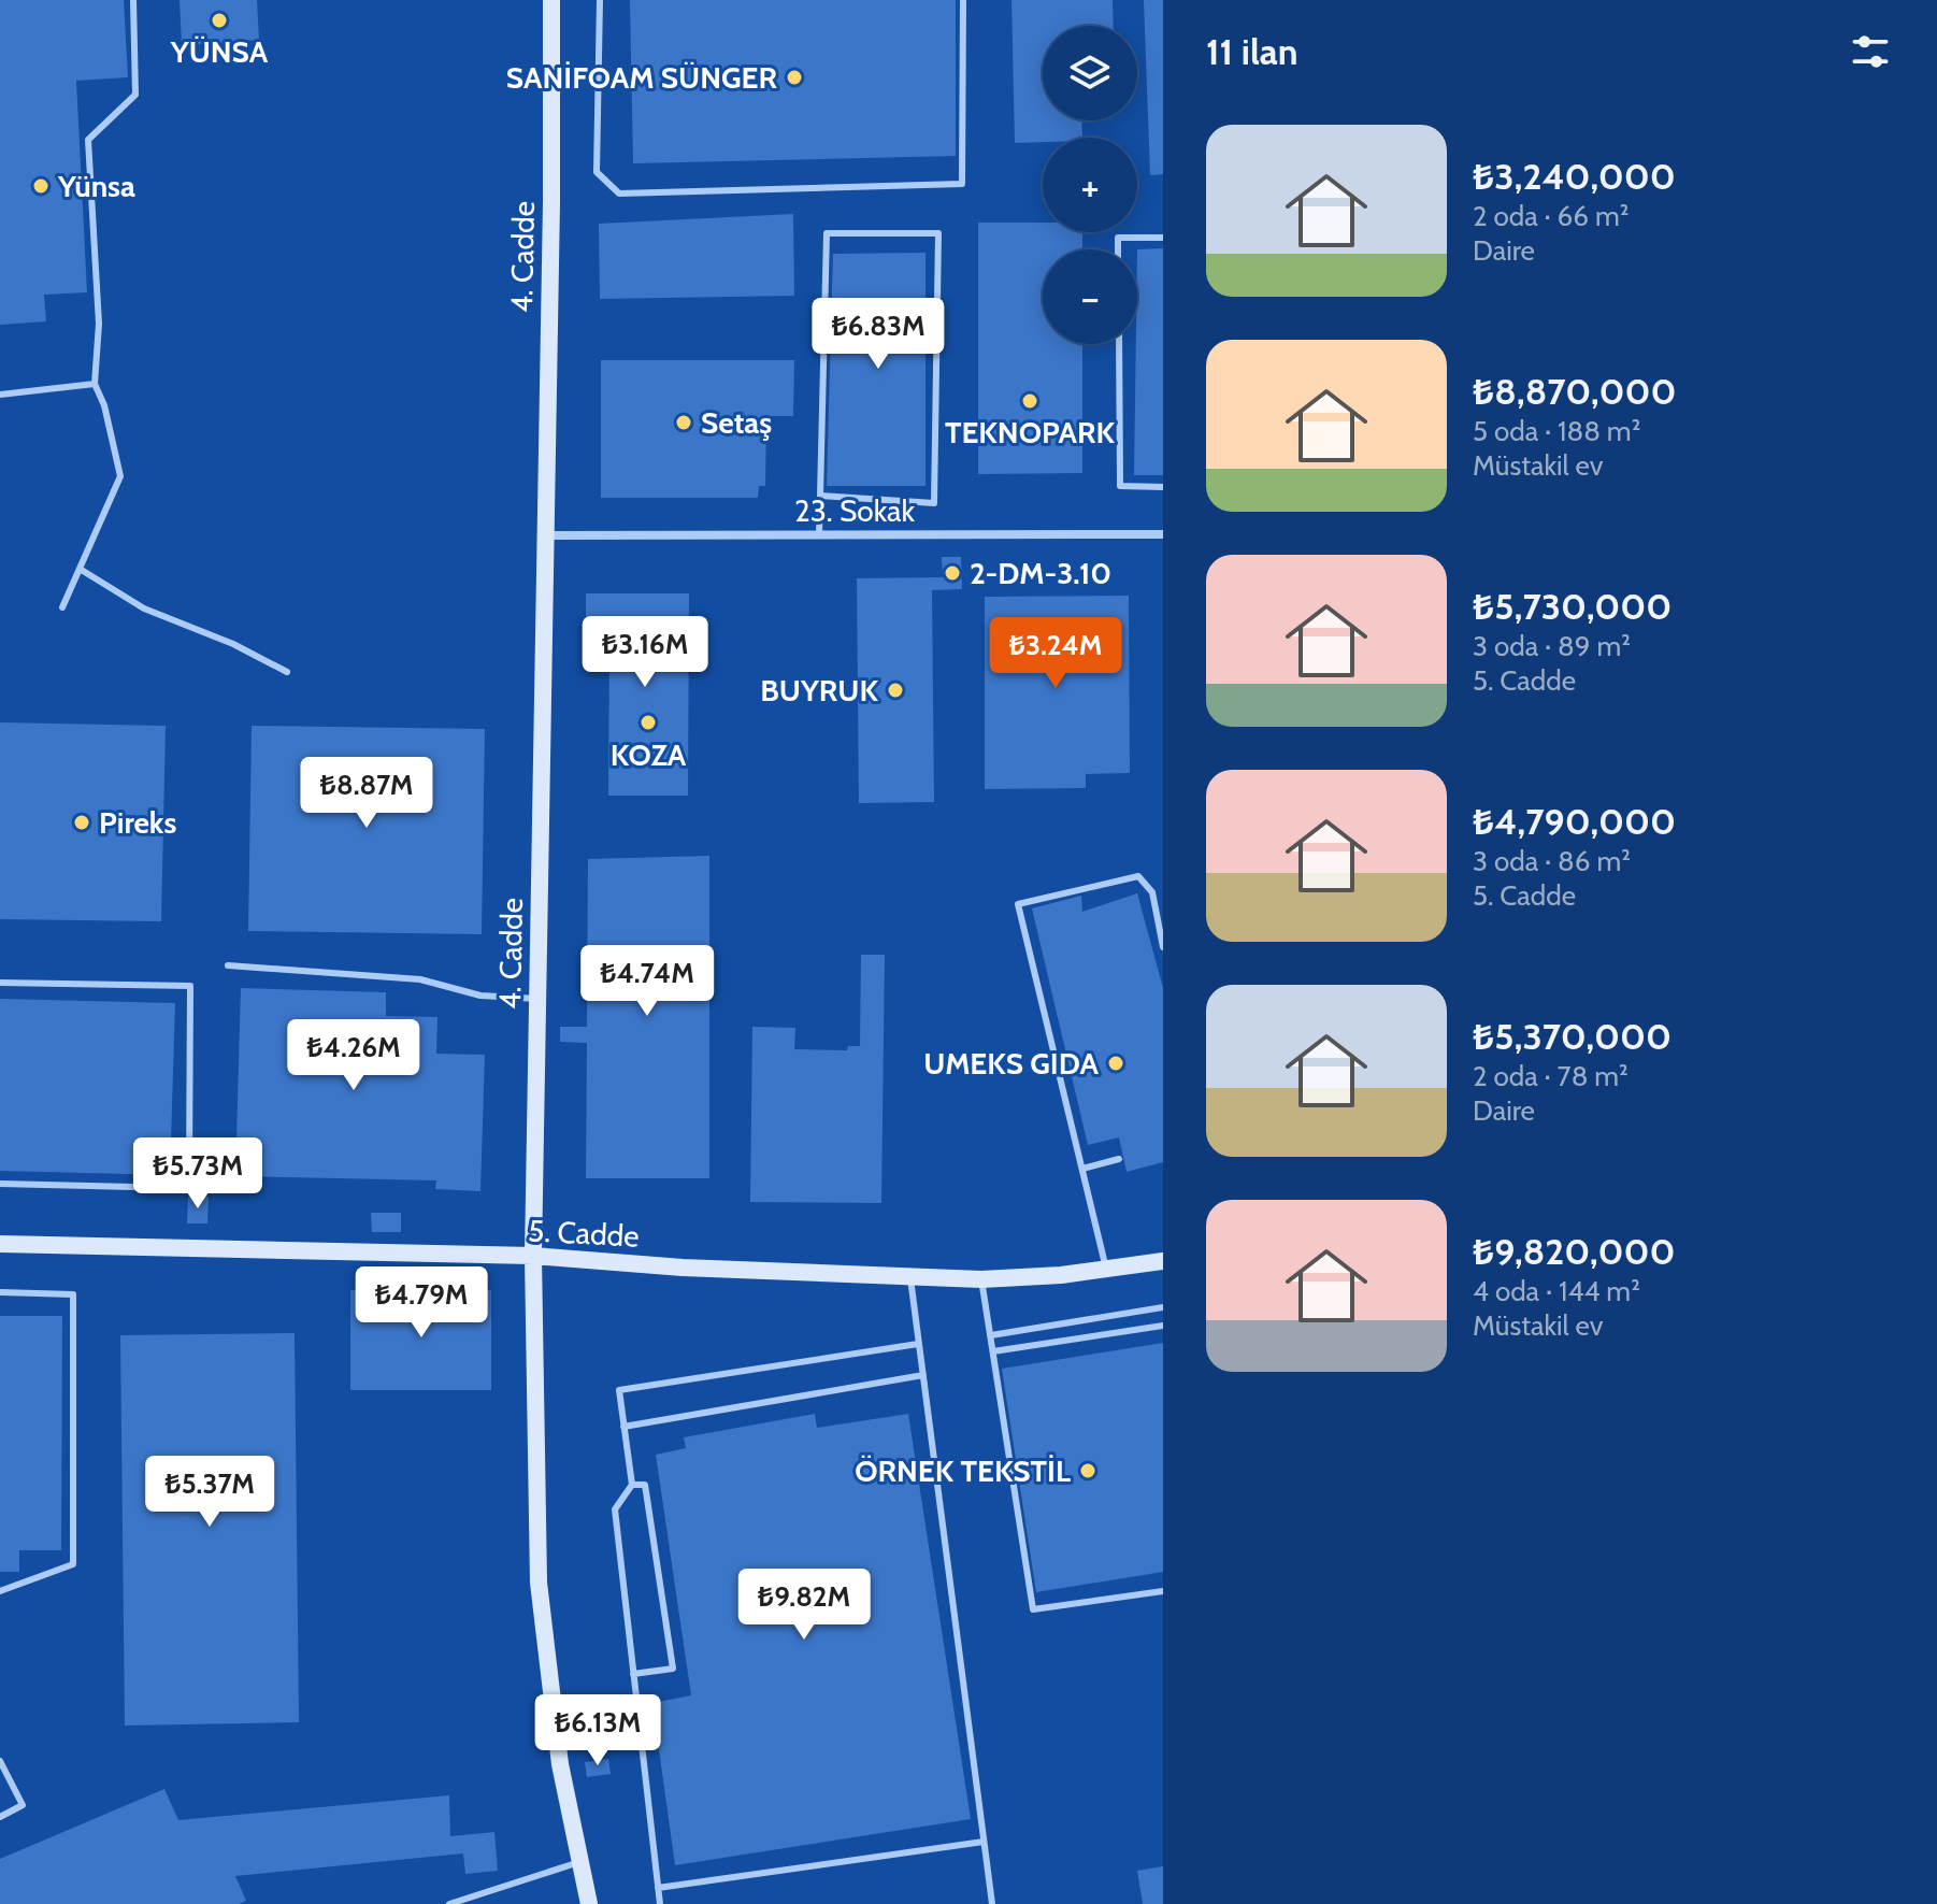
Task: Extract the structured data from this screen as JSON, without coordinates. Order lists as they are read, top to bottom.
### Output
{
  "streets": {
    "street": ["4. Cadde", "23. Sokak", "5. Cadde"]
  },
  "crossings": [
    ["4. Cadde", "23. Sokak"],
    ["4. Cadde", "5. Cadde"]
  ],
  "places": [
    "YÜNSA",
    "SANİFOAM SÜNGER",
    "Yünsa",
    "TEKNOPARK",
    "Setaş",
    "2-DM-3.10",
    "BUYRUK",
    "KOZA",
    "Pireks",
    "UMEKS GIDA",
    "ÖRNEK TEKSTİL"
  ],
  "page": {
    "heading": "11 ilan",
    "map_buttons": ["+", "−"],
    "list": [
      {
        "name": "₺3,240,000",
        "note": "2 oda · 66 m² · Daire"
      },
      {
        "name": "₺8,870,000",
        "note": "5 oda · 188 m² · Müstakil ev"
      },
      {
        "name": "₺5,730,000",
        "note": "3 oda · 89 m² · 5. Cadde"
      },
      {
        "name": "₺4,790,000",
        "note": "3 oda · 86 m² · 5. Cadde"
      },
      {
        "name": "₺5,370,000",
        "note": "2 oda · 78 m² · Daire"
      },
      {
        "name": "₺9,820,000",
        "note": "4 oda · 144 m² · Müstakil ev"
      }
    ],
    "price": [
      "₺6.83M",
      "₺3.16M",
      "₺3.24M",
      "₺8.87M",
      "₺4.74M",
      "₺4.26M",
      "₺5.73M",
      "₺4.79M",
      "₺5.37M",
      "₺9.82M",
      "₺6.13M"
    ]
  }
}
